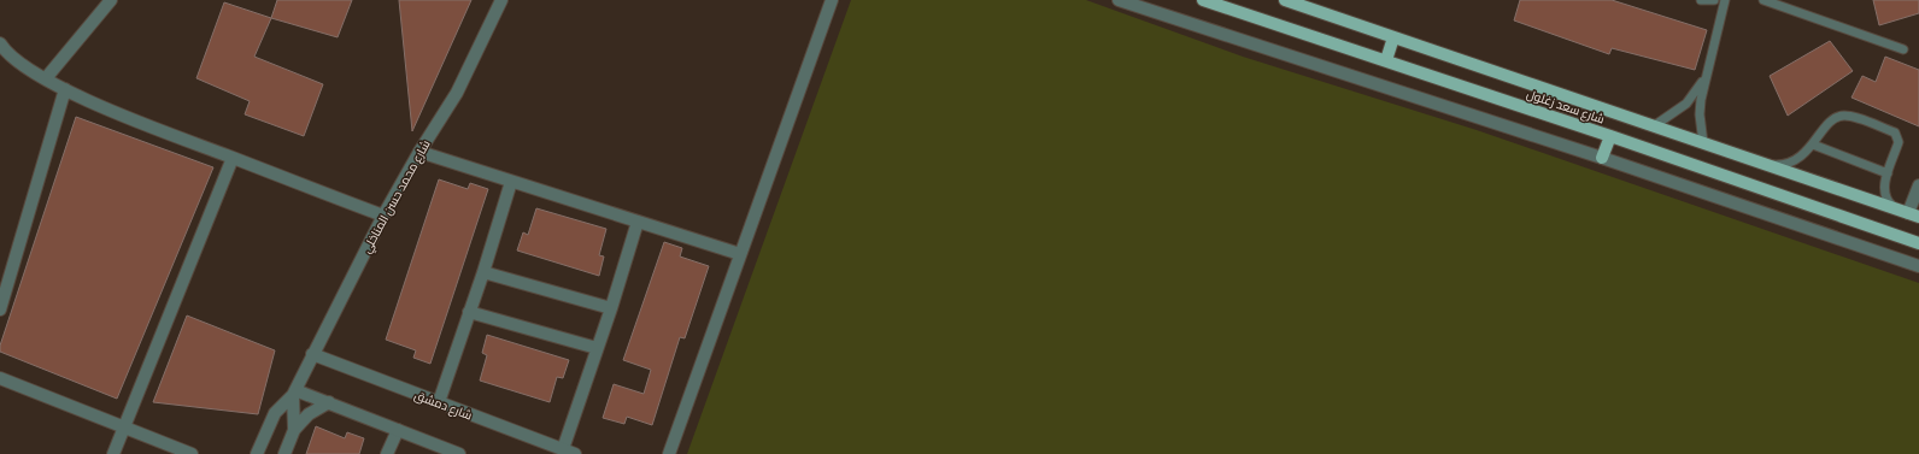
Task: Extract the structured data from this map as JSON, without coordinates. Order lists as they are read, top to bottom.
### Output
{
  "streets": {
    "main road": ["شارع سعد زغلول"],
    "street": ["شارع محمد حسن المناخلي", "شارع دمشق"]
  },
  "crossings": [
    ["شارع محمد حسن المناخلي", "شارع دمشق"]
  ]
}
